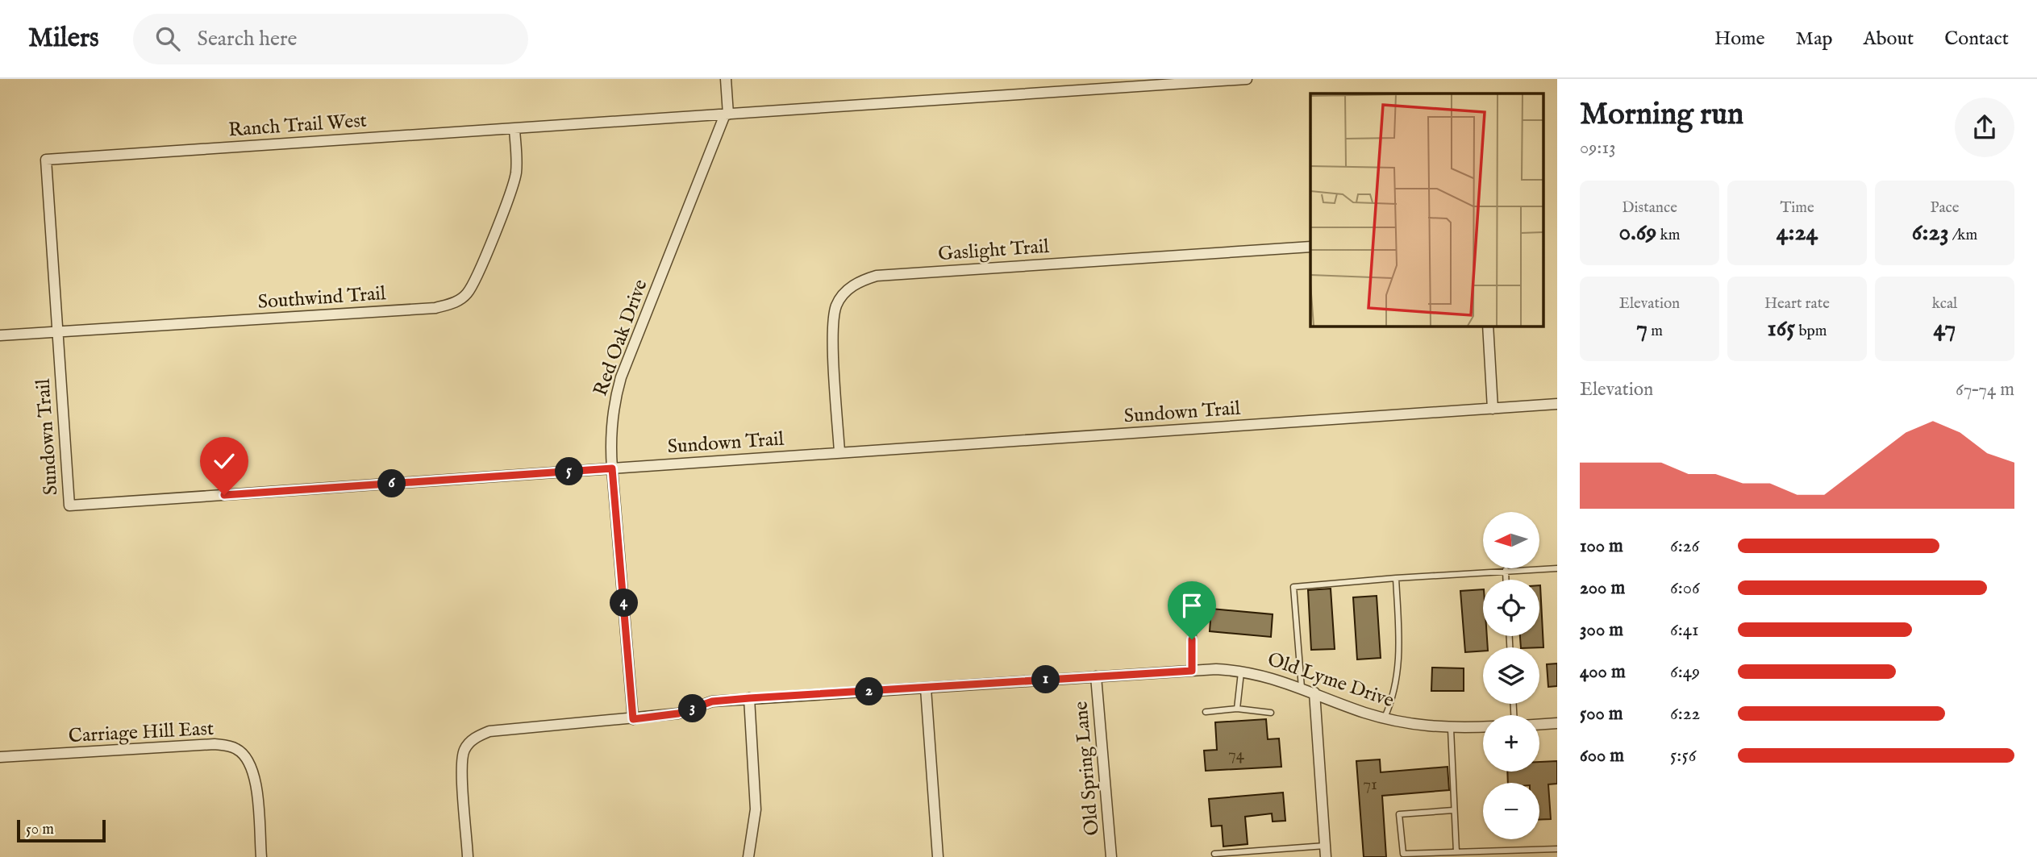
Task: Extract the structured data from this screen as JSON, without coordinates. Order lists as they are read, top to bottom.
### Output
{
  "streets": {
    "street": [
      "Ranch Trail West",
      "Gaslight Trail",
      "Southwind Trail",
      "Red Oak Drive",
      "Sundown Trail",
      "Old Lyme Drive",
      "Carriage Hill East",
      "Old Spring Lane"
    ]
  },
  "crossings": [
    ["Ranch Trail West", "Southwind Trail"],
    ["Ranch Trail West", "Red Oak Drive"],
    ["Ranch Trail West", "Sundown Trail"],
    ["Gaslight Trail", "Sundown Trail"],
    ["Southwind Trail", "Sundown Trail"],
    ["Red Oak Drive", "Sundown Trail"],
    ["Red Oak Drive", "Old Lyme Drive"],
    ["Old Lyme Drive", "Old Spring Lane"]
  ],
  "house_numbers": ["74", "71"],
  "scale_bar": "50 m",
  "north": "left",
  "page": {
    "header": "Milers",
    "search": "Search here",
    "nav": [
      "Home",
      "Map",
      "About",
      "Contact"
    ],
    "heading": ["Morning run", "09:13"],
    "stats": [
      ["Distance", "0.69 km"],
      ["Time", "4:24"],
      ["Pace", "6:23 /km"],
      ["Elevation", "7 m"],
      ["Heart rate", "165 bpm"],
      ["kcal", "47"]
    ],
    "chart": ["Elevation", "67–74 m"],
    "pins": [
      "5",
      "6",
      "4",
      "1",
      "2",
      "3"
    ],
    "map_buttons": ["+", "−"],
    "list": [
      {
        "name": "100 m",
        "note": "6:26"
      },
      {
        "name": "200 m",
        "note": "6:06"
      },
      {
        "name": "300 m",
        "note": "6:41"
      },
      {
        "name": "400 m",
        "note": "6:49"
      },
      {
        "name": "500 m",
        "note": "6:22"
      },
      {
        "name": "600 m",
        "note": "5:56"
      }
    ],
    "scale": "50 m"
  }
}
